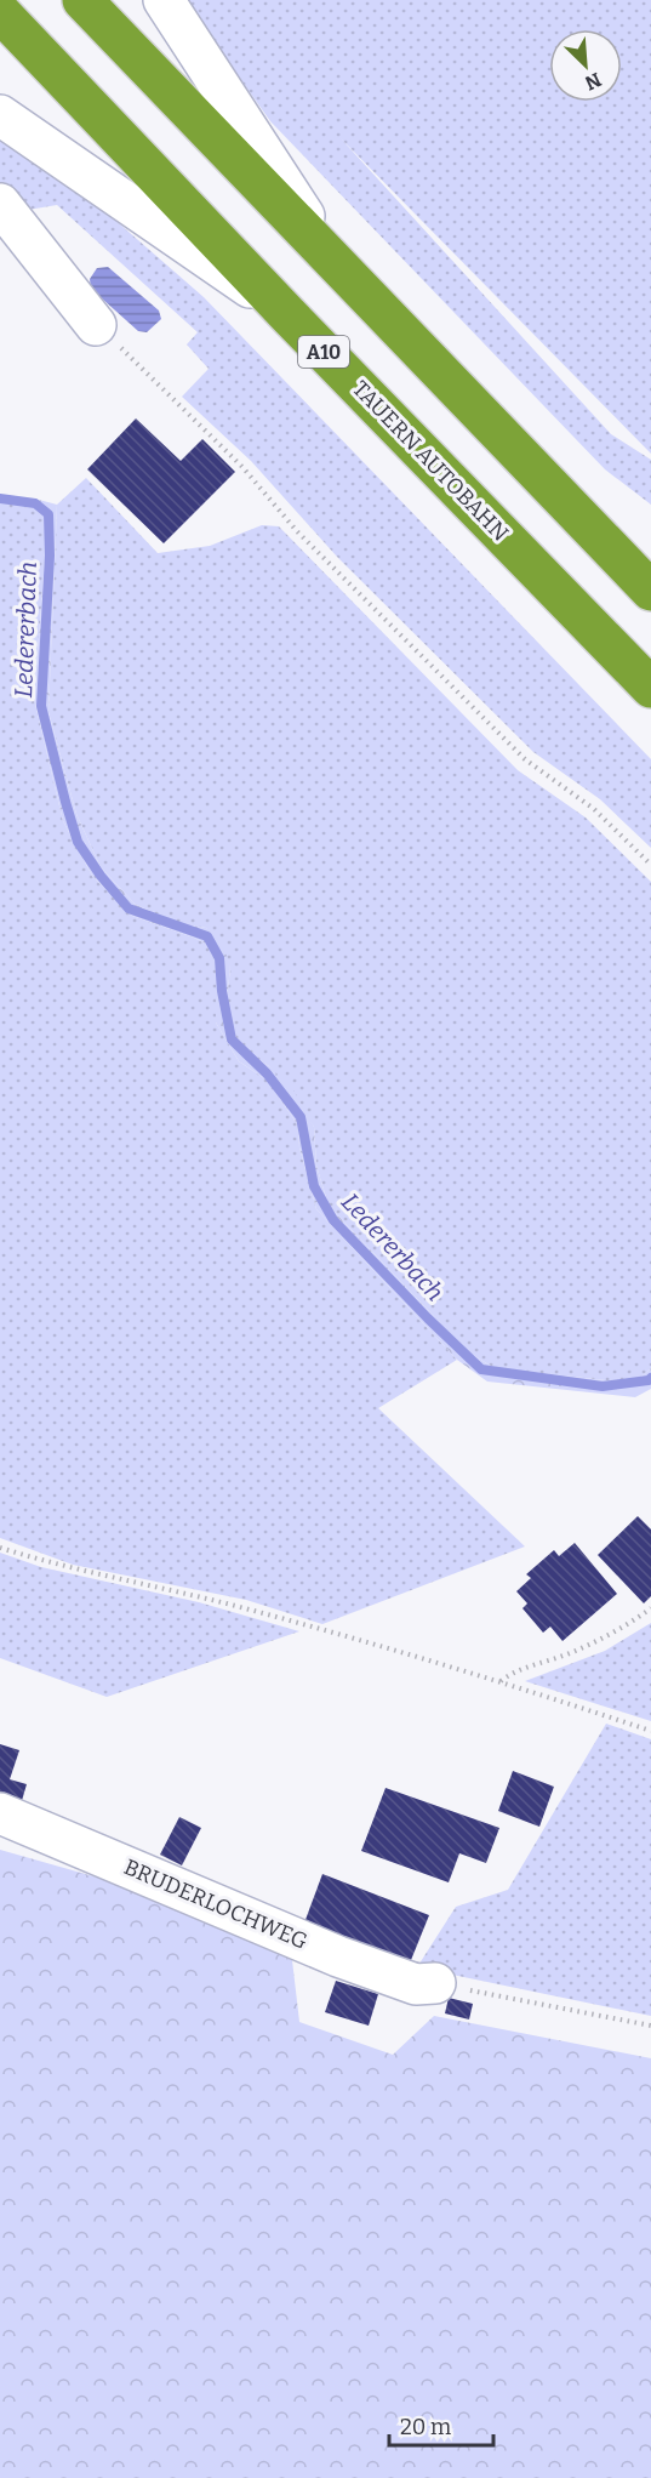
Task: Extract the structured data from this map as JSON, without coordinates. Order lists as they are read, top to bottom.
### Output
{
  "streets": {
    "highway": ["A10", "TAUERN AUTOBAHN"],
    "street": ["BRUDERLOCHWEG"]
  },
  "water": ["Ledererbach"],
  "scale_bar": "20 m",
  "north": "bottom right"
}
